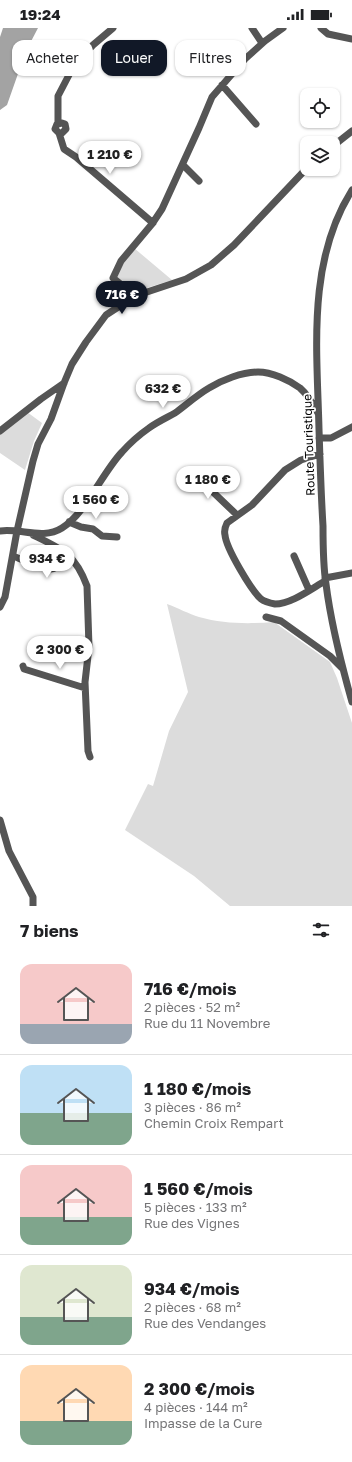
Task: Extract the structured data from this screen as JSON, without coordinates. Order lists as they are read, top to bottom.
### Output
{
  "streets": {
    "street": ["Route Touristique"]
  },
  "page": {
    "status": "19:24",
    "chip": ["Acheter", "Louer", "Filtres"],
    "price": [
      "1 210 €",
      "716 €",
      "632 €",
      "1 180 €",
      "1 560 €",
      "934 €",
      "2 300 €"
    ],
    "heading": "7 biens",
    "list": [
      {
        "name": "716 €/mois",
        "note": "2 pièces · 52 m² · Rue du 11 Novembre"
      },
      {
        "name": "1 180 €/mois",
        "note": "3 pièces · 86 m² · Chemin Croix Rempart"
      },
      {
        "name": "1 560 €/mois",
        "note": "5 pièces · 133 m² · Rue des Vignes"
      },
      {
        "name": "934 €/mois",
        "note": "2 pièces · 68 m² · Rue des Vendanges"
      },
      {
        "name": "2 300 €/mois",
        "note": "4 pièces · 144 m² · Impasse de la Cure"
      }
    ]
  }
}
